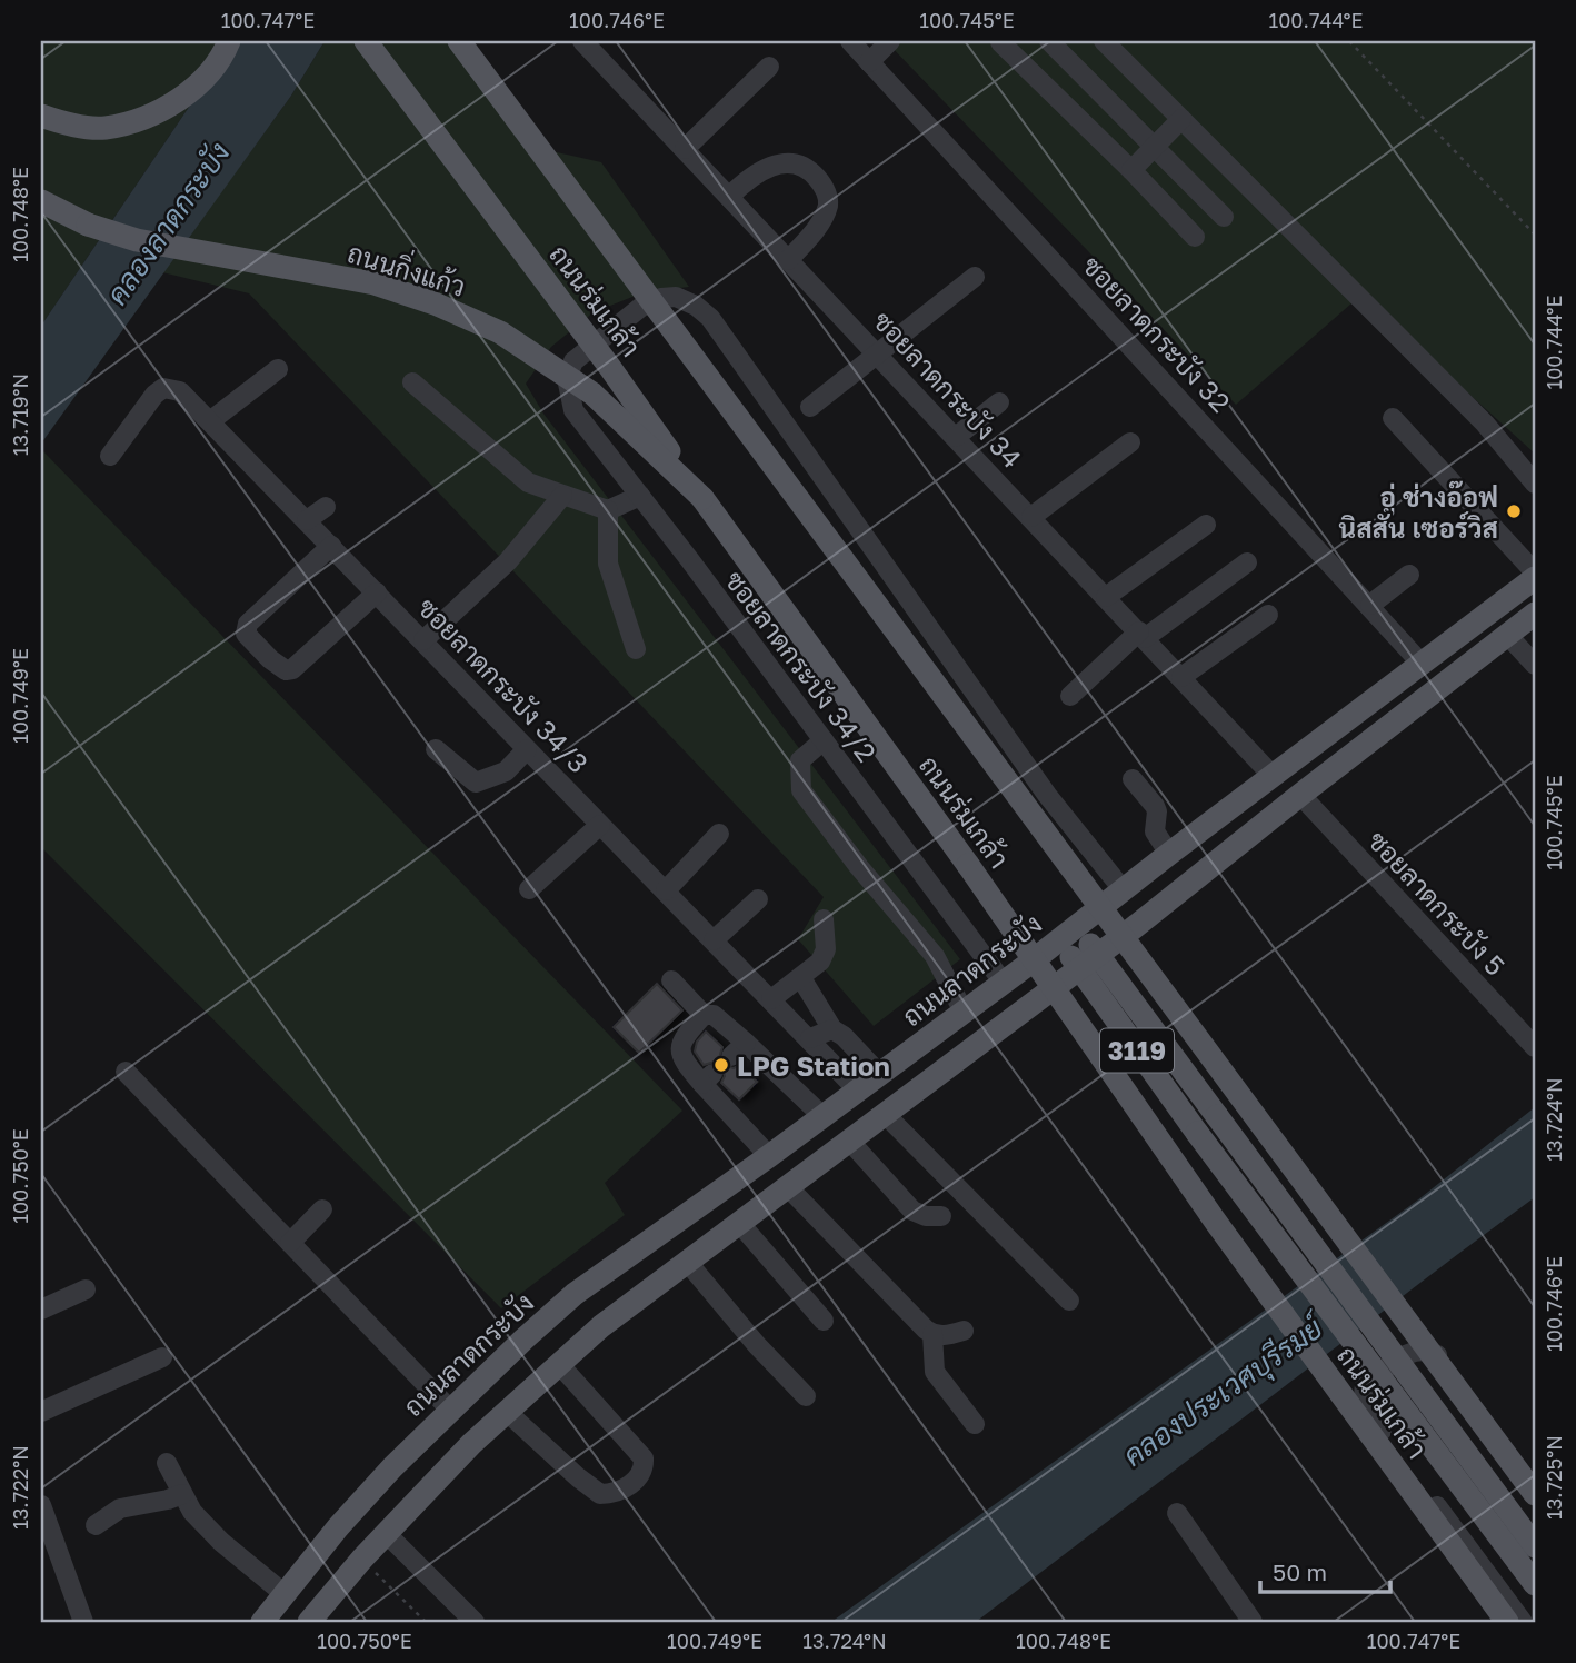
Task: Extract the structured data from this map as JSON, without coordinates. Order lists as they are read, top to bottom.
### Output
{
  "streets": {
    "main road": [
      "ถนนกิ่งแก้ว",
      "ถนนร่มเกล้า",
      "ถนนลาดกระบัง",
      "3119"
    ],
    "street": [
      "ซอยลาดกระบัง 32",
      "ซอยลาดกระบัง 34",
      "ซอยลาดกระบัง 34/2",
      "ซอยลาดกระบัง 34/3",
      "ซอยลาดกระบัง 5"
    ]
  },
  "crossings": [
    ["ถนนกิ่งแก้ว", "ถนนร่มเกล้า"],
    ["ถนนร่มเกล้า", "ถนนลาดกระบัง"],
    ["ซอยลาดกระบัง 32", "ถนนลาดกระบัง"],
    ["ซอยลาดกระบัง 34", "ถนนลาดกระบัง"],
    ["ซอยลาดกระบัง 34/2", "ถนนลาดกระบัง"],
    ["ซอยลาดกระบัง 34/3", "ถนนลาดกระบัง"]
  ],
  "water": ["คลองลาดกระบัง", "คลองประเวศบุรีรมย์"],
  "places": ["อู่ ช่างอ๊อฟ นิสสัน เซอร์วิส", "LPG Station"],
  "scale_bar": "50 m",
  "coordinates": [
    "100.747°E",
    "100.746°E",
    "100.745°E",
    "100.744°E",
    "100.748°E",
    "13.719°N",
    "100.749°E",
    "13.724°N",
    "100.750°E",
    "13.725°N",
    "13.722°N"
  ]
}
